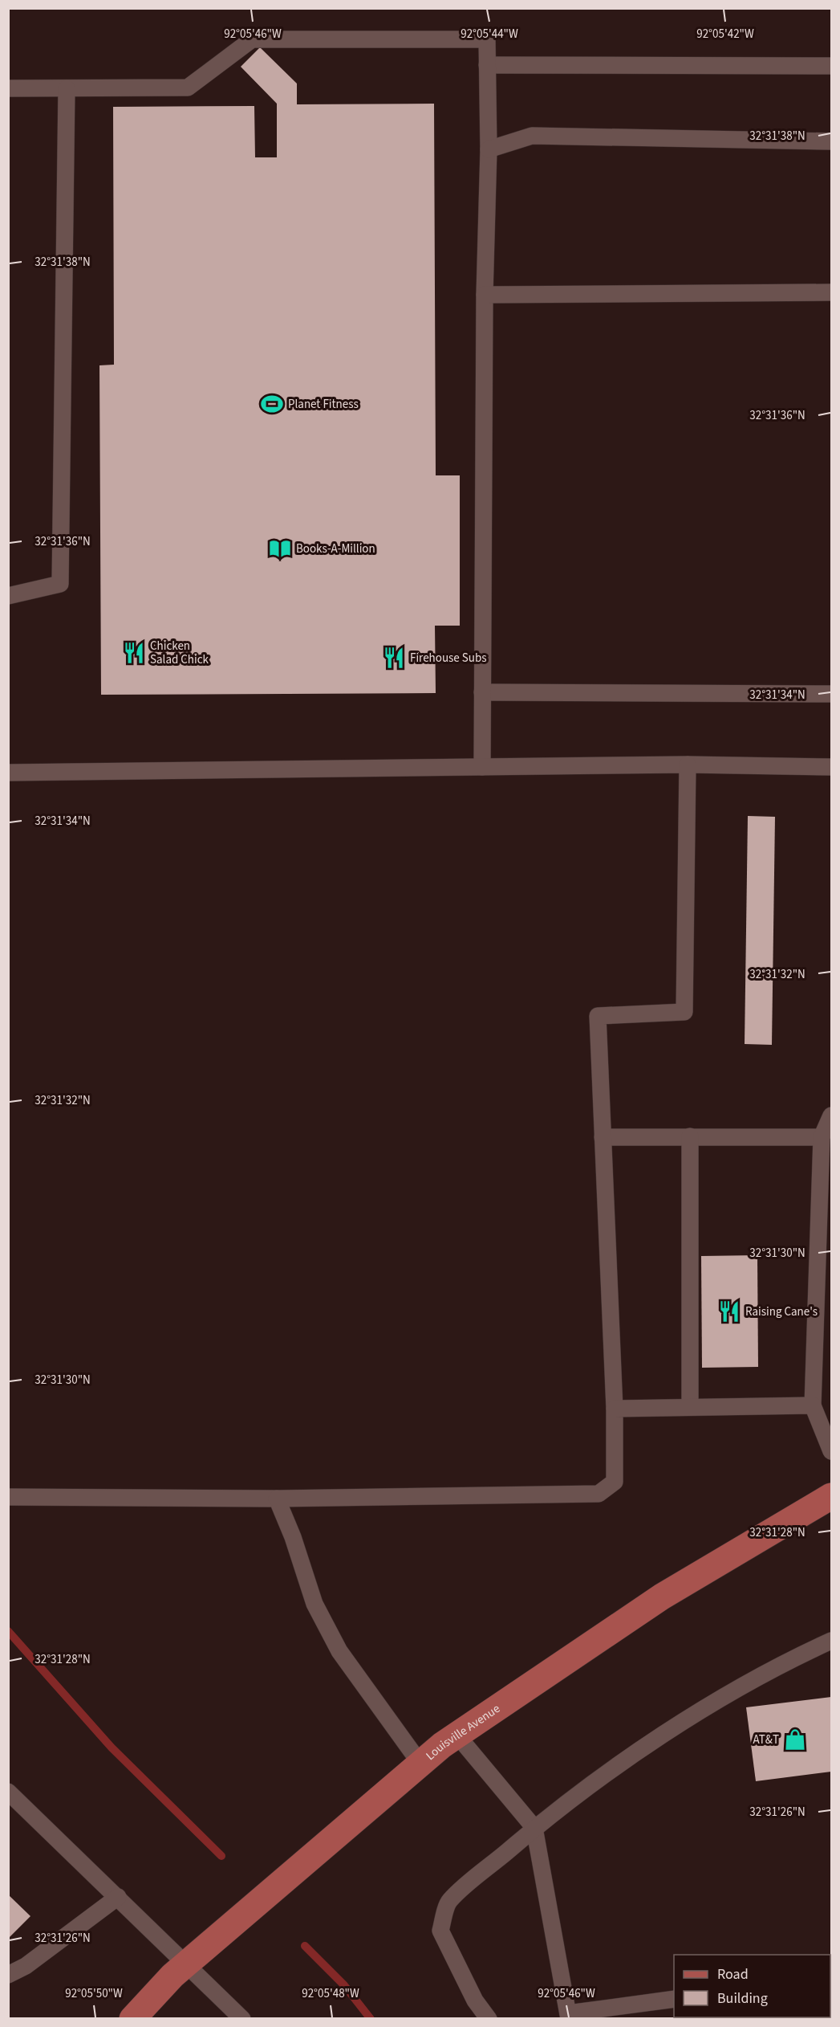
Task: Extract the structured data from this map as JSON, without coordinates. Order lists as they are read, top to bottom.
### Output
{
  "streets": {
    "main road": ["Louisville Avenue"]
  },
  "places": {
    "sports": ["Planet Fitness"],
    "library": ["Books-A-Million"],
    "restaurant": ["Chicken Salad Chick", "Firehouse Subs", "Raising Cane's"],
    "shop": ["AT&T"]
  },
  "legend": ["Road", "Building"],
  "coordinates": [
    "92°05'46\"W",
    "92°05'44\"W",
    "92°05'42\"W",
    "32°31'38\"N",
    "32°31'36\"N",
    "32°31'34\"N",
    "32°31'32\"N",
    "32°31'30\"N",
    "32°31'28\"N",
    "32°31'26\"N",
    "92°05'50\"W",
    "92°05'48\"W"
  ]
}
